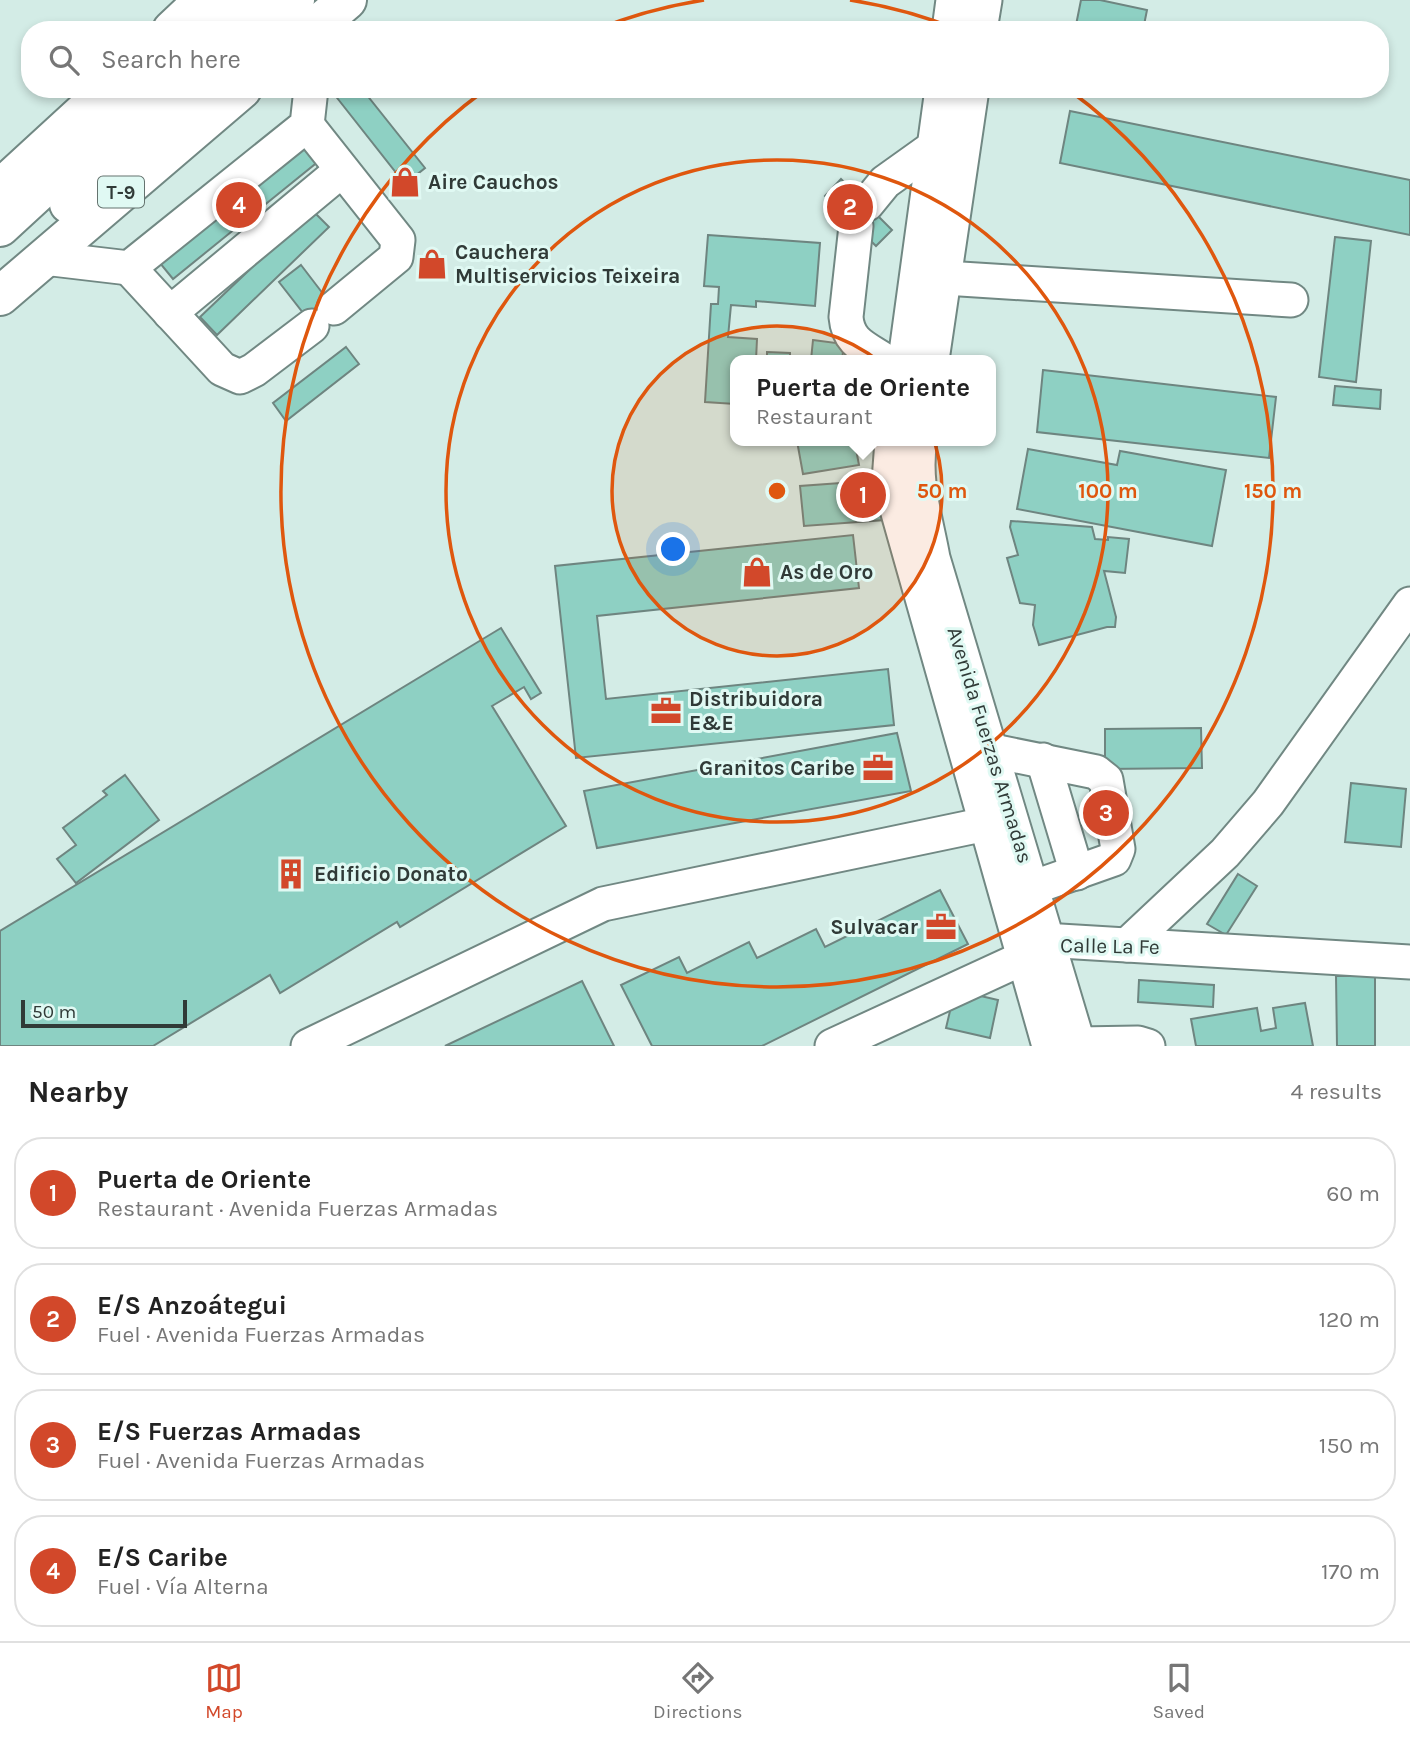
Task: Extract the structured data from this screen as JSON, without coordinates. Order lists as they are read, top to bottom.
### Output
{
  "streets": {
    "highway": ["T-9"],
    "street": ["Avenida Fuerzas Armadas", "Calle La Fe"]
  },
  "crossings": [
    ["Avenida Fuerzas Armadas", "Calle La Fe"]
  ],
  "places": {
    "shop": ["Aire Cauchos", "Cauchera Multiservicios Teixeira", "As de Oro"],
    "office": ["Distribuidora E&E", "Granitos Caribe", "Sulvacar"],
    "building": ["Edificio Donato"]
  },
  "scale_bar": "50 m",
  "page": {
    "search": "Search here",
    "pins": [
      "4",
      "2",
      "1",
      "3"
    ],
    "popup": ["Puerta de Oriente", "Restaurant"],
    "scale": "50 m",
    "heading": ["Nearby", "4 results"],
    "list": [
      {
        "mark": "1",
        "name": "Puerta de Oriente",
        "note": "Restaurant · Avenida Fuerzas Armadas",
        "value": "60 m"
      },
      {
        "mark": "2",
        "name": "E/S Anzoátegui",
        "note": "Fuel · Avenida Fuerzas Armadas",
        "value": "120 m"
      },
      {
        "mark": "3",
        "name": "E/S Fuerzas Armadas",
        "note": "Fuel · Avenida Fuerzas Armadas",
        "value": "150 m"
      },
      {
        "mark": "4",
        "name": "E/S Caribe",
        "note": "Fuel · Vía Alterna",
        "value": "170 m"
      }
    ],
    "nav": ["Map", "Directions", "Saved"]
  },
  "rings": ["50 m", "100 m", "150 m"]
}
